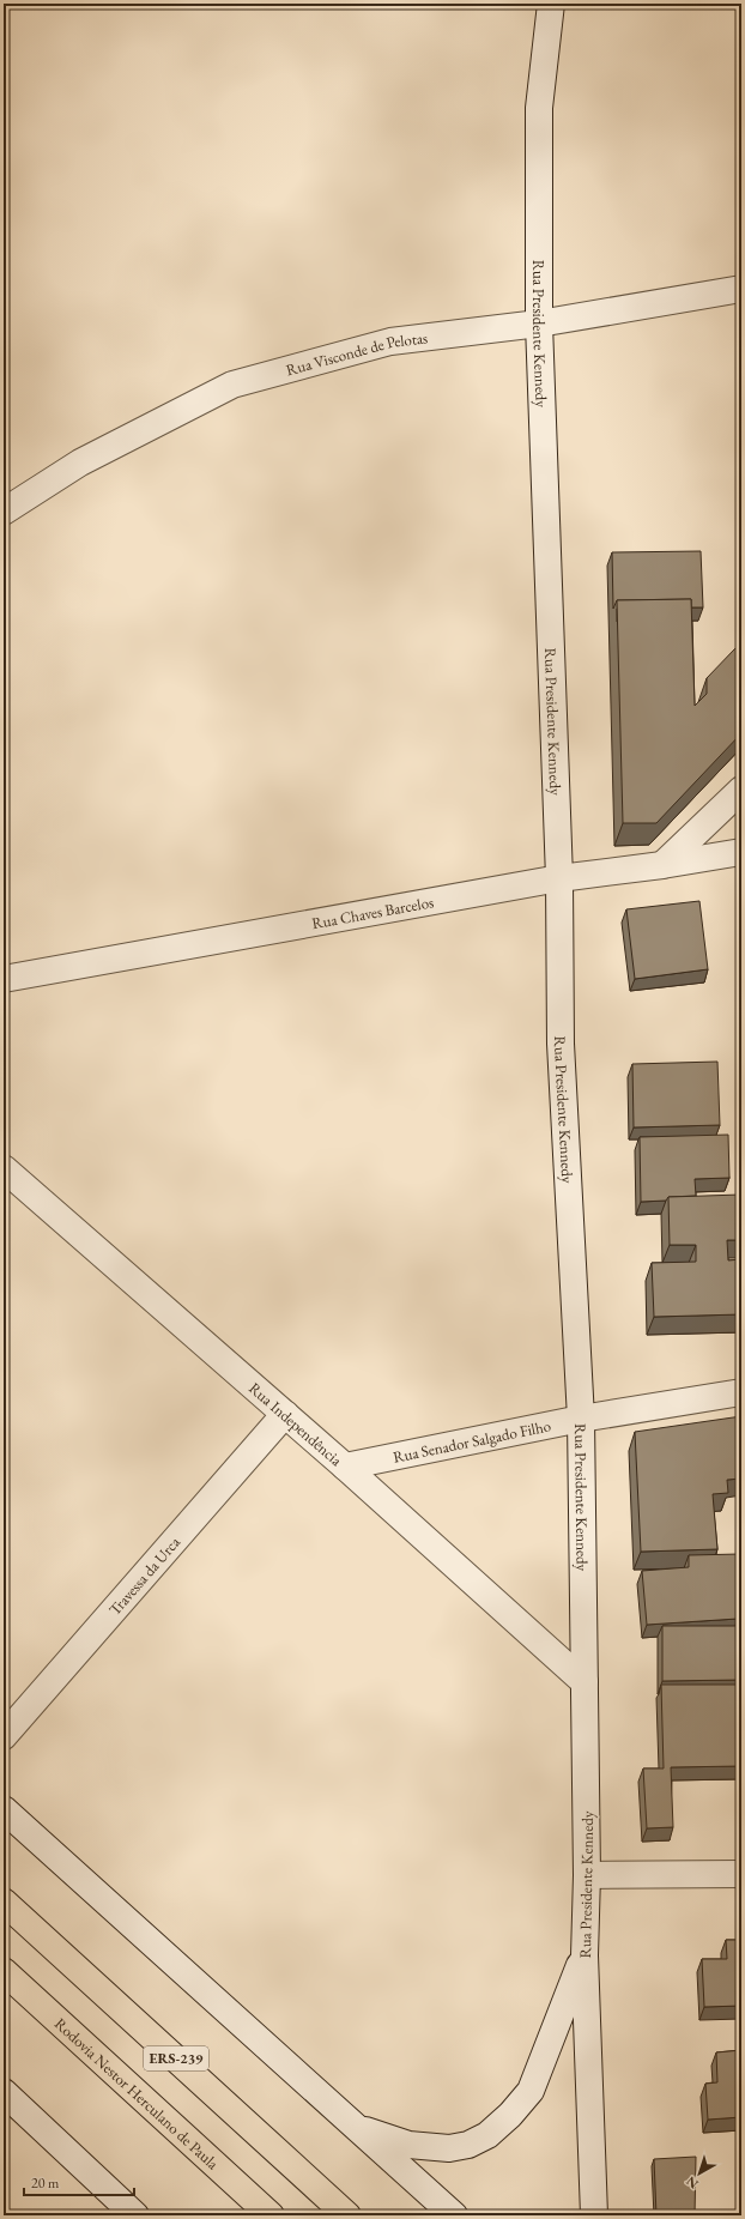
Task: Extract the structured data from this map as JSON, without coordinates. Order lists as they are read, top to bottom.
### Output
{
  "streets": {
    "highway": ["ERS-239", "Rodovia Nestor Herculano de Paula"],
    "street": [
      "Rua Presidente Kennedy",
      "Rua Visconde de Pelotas",
      "Rua Chaves Barcelos",
      "Rua Independência",
      "Rua Senador Salgado Filho",
      "Travessa da Urca"
    ]
  },
  "crossings": [
    ["Rua Presidente Kennedy", "Rua Visconde de Pelotas"],
    ["Rua Presidente Kennedy", "Rua Chaves Barcelos"],
    ["Rua Presidente Kennedy", "Rua Independência"],
    ["Rua Presidente Kennedy", "Rua Senador Salgado Filho"],
    ["Rua Independência", "Rua Senador Salgado Filho"],
    ["Rua Independência", "Travessa da Urca"]
  ],
  "scale_bar": "20 m",
  "north": "bottom left"
}
